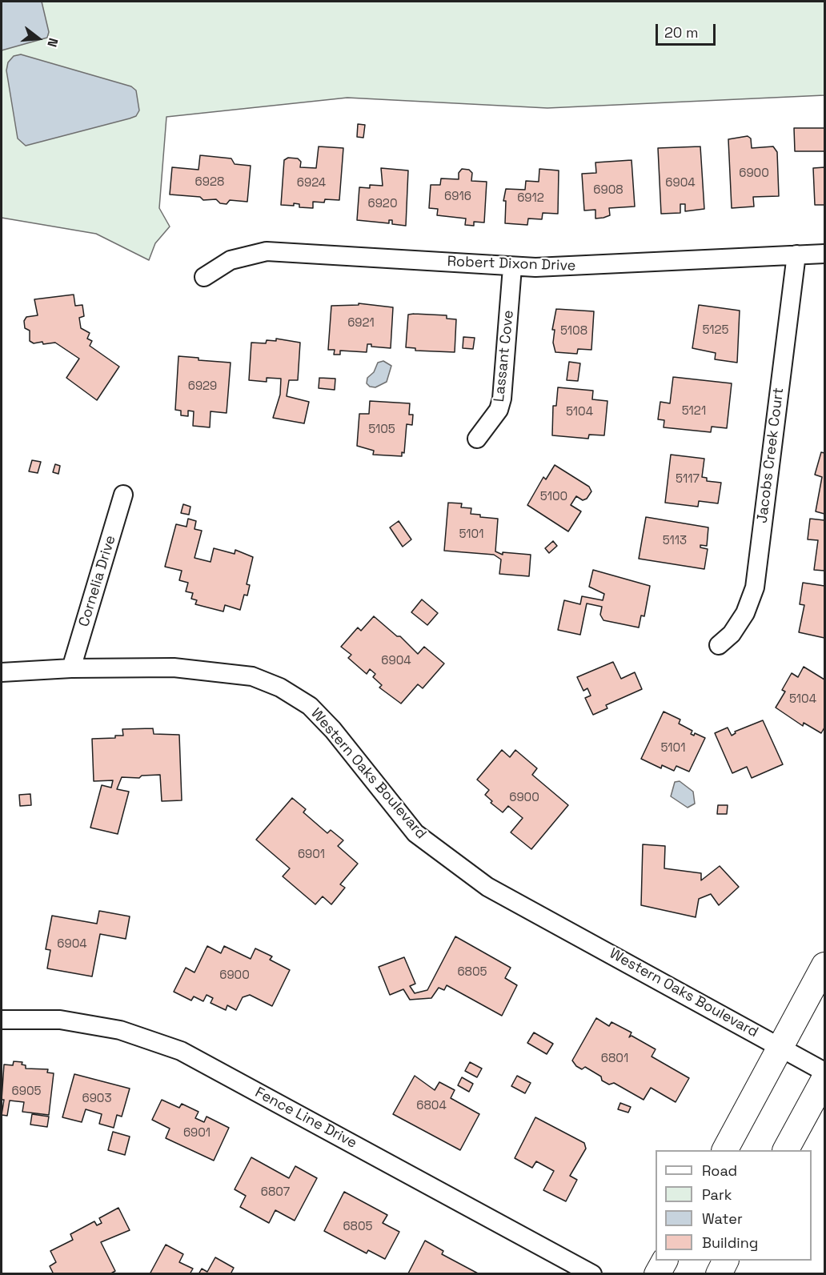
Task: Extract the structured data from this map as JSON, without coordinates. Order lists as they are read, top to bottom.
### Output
{
  "streets": {
    "street": [
      "Robert Dixon Drive",
      "Lassant Cove",
      "Jacobs Creek Court",
      "Cornelia Drive",
      "Western Oaks Boulevard",
      "Fence Line Drive"
    ]
  },
  "crossings": [
    ["Robert Dixon Drive", "Lassant Cove"],
    ["Robert Dixon Drive", "Jacobs Creek Court"],
    ["Cornelia Drive", "Western Oaks Boulevard"]
  ],
  "house_numbers": [
    "6900",
    "6928",
    "6924",
    "6904",
    "6908",
    "6916",
    "6912",
    "6920",
    "6921",
    "5125",
    "5108",
    "6929",
    "5121",
    "5104",
    "5105",
    "5117",
    "5100",
    "5101",
    "5113",
    "6904",
    "5104",
    "5101",
    "6900",
    "6901",
    "6904",
    "6805",
    "6900",
    "6801",
    "6905",
    "6903",
    "6804",
    "6901",
    "6807",
    "6805"
  ],
  "legend": [
    "Road",
    "Park",
    "Water",
    "Building"
  ],
  "scale_bar": "20 m",
  "north": "right"
}
